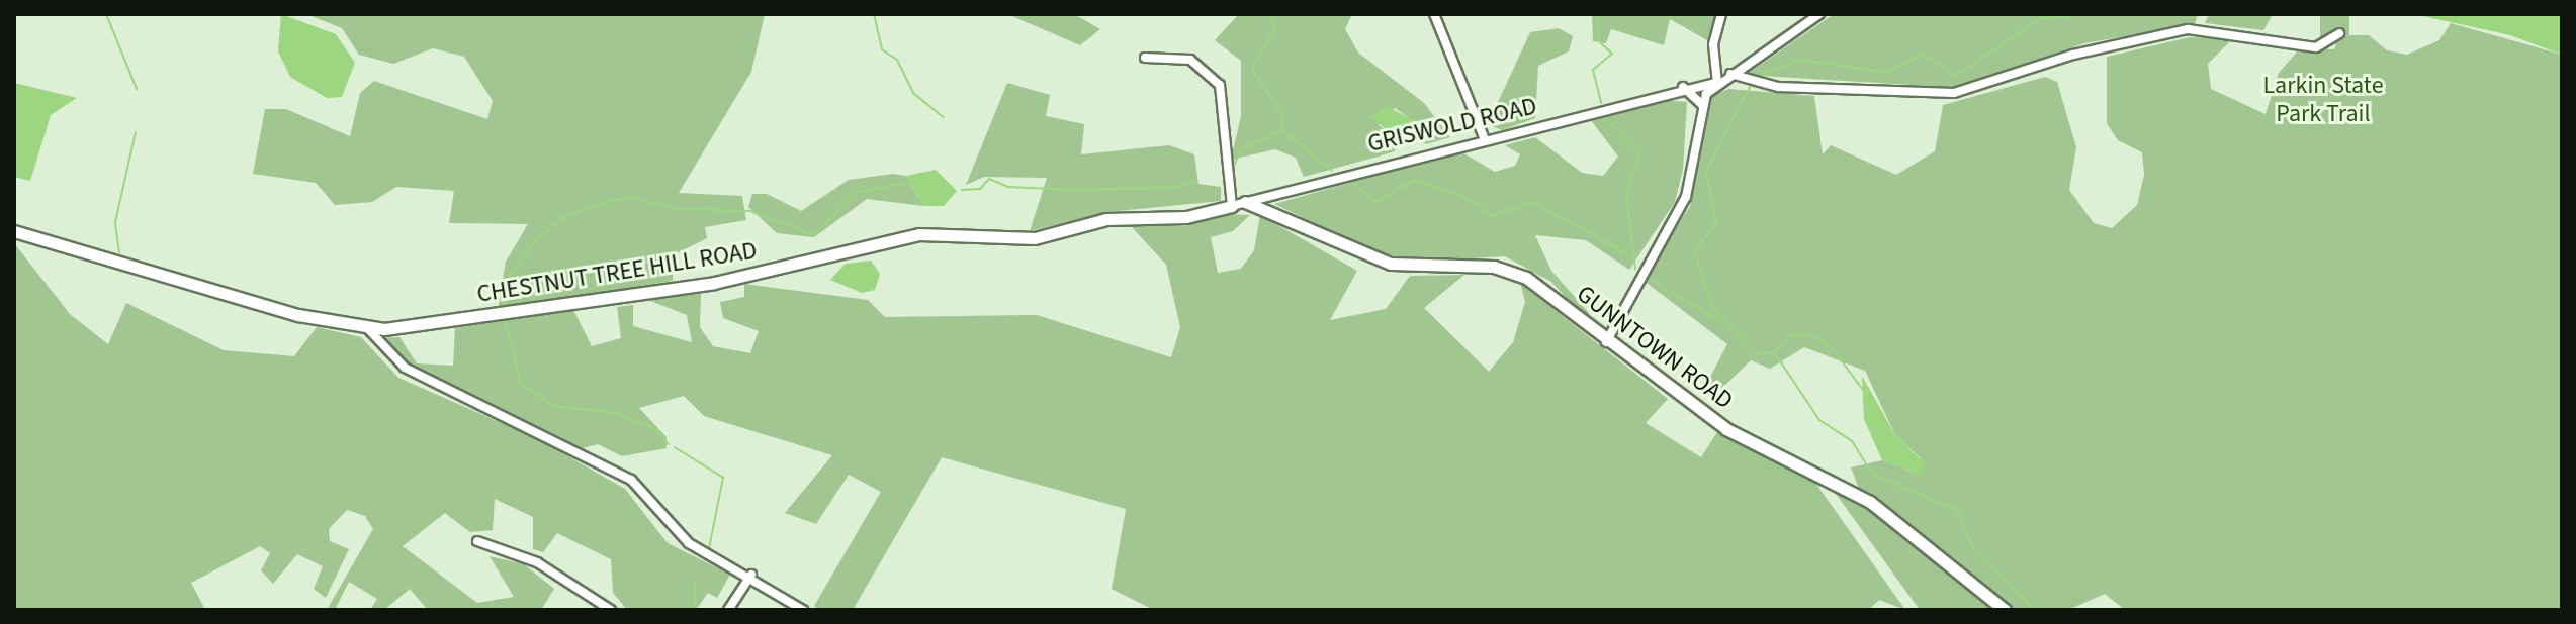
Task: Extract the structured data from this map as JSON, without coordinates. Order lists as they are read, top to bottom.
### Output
{
  "streets": {
    "street": ["GRISWOLD ROAD", "CHESTNUT TREE HILL ROAD", "GUNNTOWN ROAD"]
  },
  "crossings": [
    ["GRISWOLD ROAD", "CHESTNUT TREE HILL ROAD"],
    ["GRISWOLD ROAD", "GUNNTOWN ROAD"]
  ],
  "parks": ["Larkin State Park Trail"]
}
